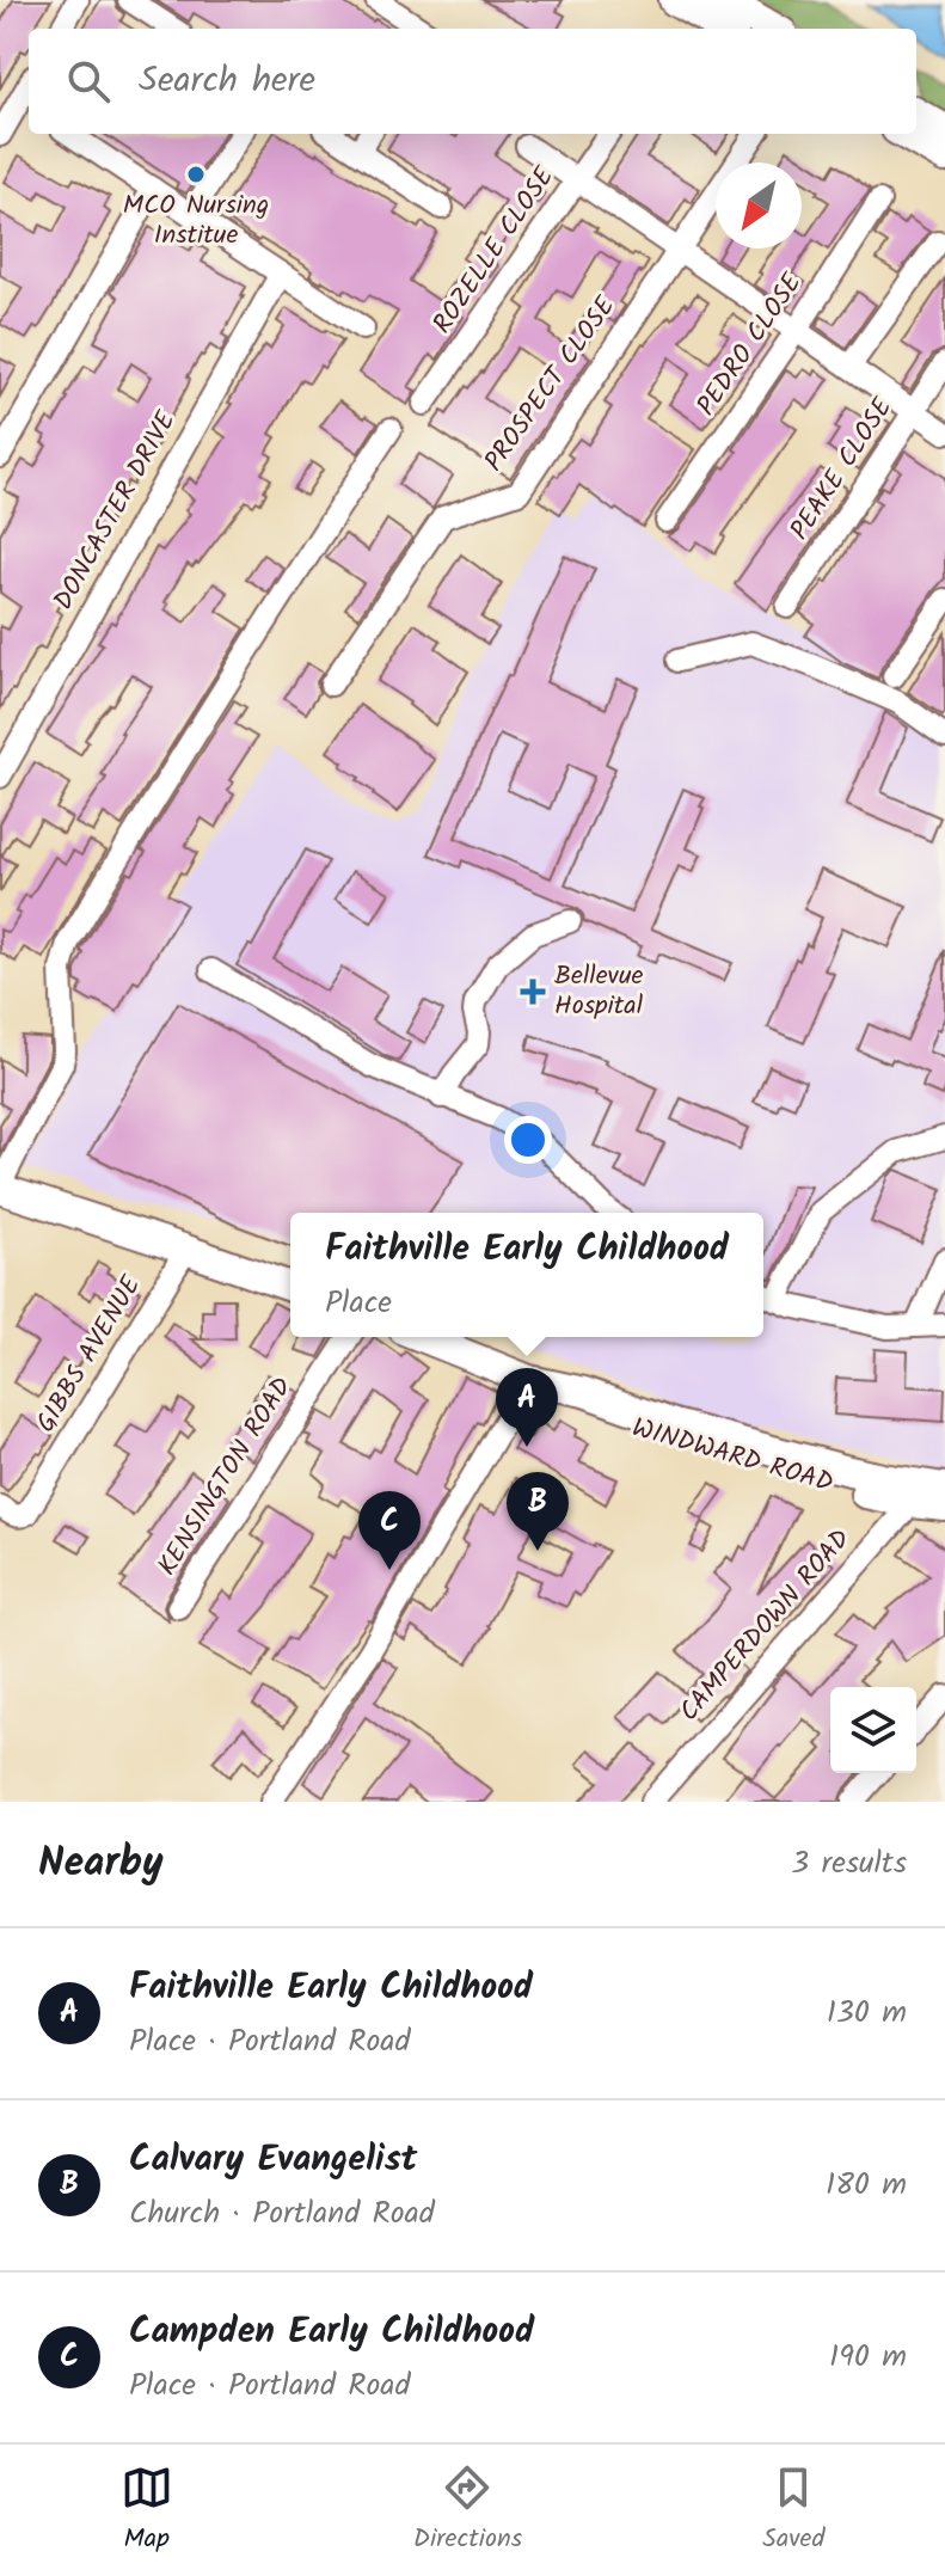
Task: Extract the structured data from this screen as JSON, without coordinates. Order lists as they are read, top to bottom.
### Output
{
  "streets": {
    "main road": ["WINDWARD ROAD"],
    "street": [
      "ROZELLE CLOSE",
      "PEDRO CLOSE",
      "PROSPECT CLOSE",
      "PEAKE CLOSE",
      "DONCASTER DRIVE",
      "GIBBS AVENUE",
      "KENSINGTON ROAD",
      "CAMPERDOWN ROAD"
    ]
  },
  "crossings": [
    ["WINDWARD ROAD", "CAMPERDOWN ROAD"]
  ],
  "places": {
    "other": ["MCO Nursing Institue"],
    "health": ["Bellevue Hospital"]
  },
  "north": "bottom left",
  "page": {
    "search": "Search here",
    "popup": ["Faithville Early Childhood", "Place"],
    "pins": ["A", "B", "C"],
    "heading": ["Nearby", "3 results"],
    "list": [
      {
        "mark": "A",
        "name": "Faithville Early Childhood",
        "note": "Place · Portland Road",
        "value": "130 m"
      },
      {
        "mark": "B",
        "name": "Calvary Evangelist",
        "note": "Church · Portland Road",
        "value": "180 m"
      },
      {
        "mark": "C",
        "name": "Campden Early Childhood",
        "note": "Place · Portland Road",
        "value": "190 m"
      }
    ],
    "nav": ["Map", "Directions", "Saved"]
  }
}
